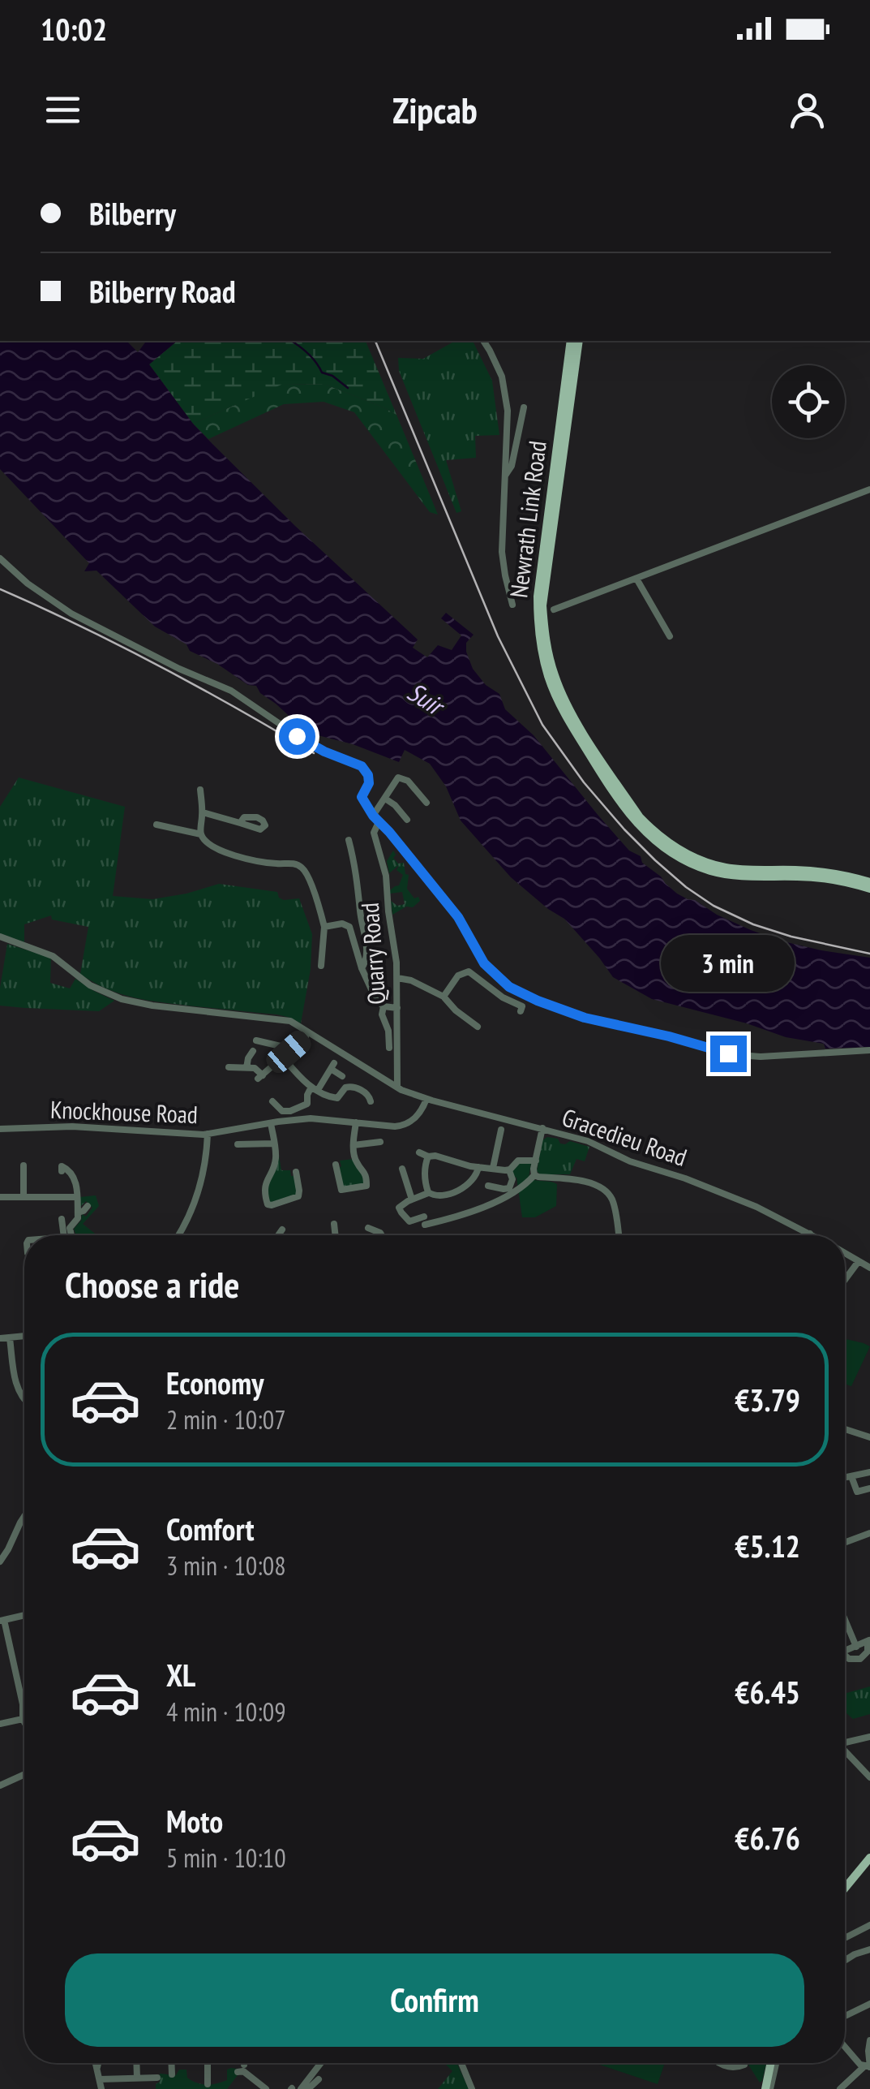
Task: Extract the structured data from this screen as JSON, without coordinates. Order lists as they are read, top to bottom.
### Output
{
  "streets": {
    "main road": ["Newrath Link Road"],
    "street": ["Quarry Road", "Knockhouse Road", "Gracedieu Road"]
  },
  "crossings": [
    ["Quarry Road", "Gracedieu Road"],
    ["Knockhouse Road", "Gracedieu Road"]
  ],
  "water": ["Suir"],
  "page": {
    "status": "10:02",
    "header": "Zipcab",
    "banner": ["Bilberry", "Bilberry Road"],
    "bubble": "3 min",
    "heading": "Choose a ride",
    "list": [
      {
        "name": "Economy",
        "note": "2 min · 10:07",
        "value": "€3.79"
      },
      {
        "name": "Comfort",
        "note": "3 min · 10:08",
        "value": "€5.12"
      },
      {
        "name": "XL",
        "note": "4 min · 10:09",
        "value": "€6.45"
      },
      {
        "name": "Moto",
        "note": "5 min · 10:10",
        "value": "€6.76"
      }
    ],
    "buttons": "Confirm"
  }
}
